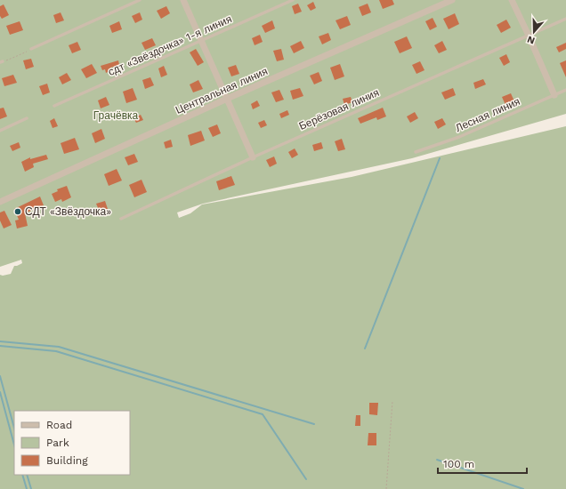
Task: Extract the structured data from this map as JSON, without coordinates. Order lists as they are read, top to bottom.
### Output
{
  "streets": {
    "street": ["Центральная линия"],
    "lane": ["сдт «Звёздочка» 1-я линия", "Берёзовая линия", "Лесная линия"]
  },
  "parks": ["Грачёвка"],
  "places": ["СДТ «Звёздочка»"],
  "legend": ["Road", "Park", "Building"],
  "scale_bar": "100 m",
  "north": "bottom"
}
